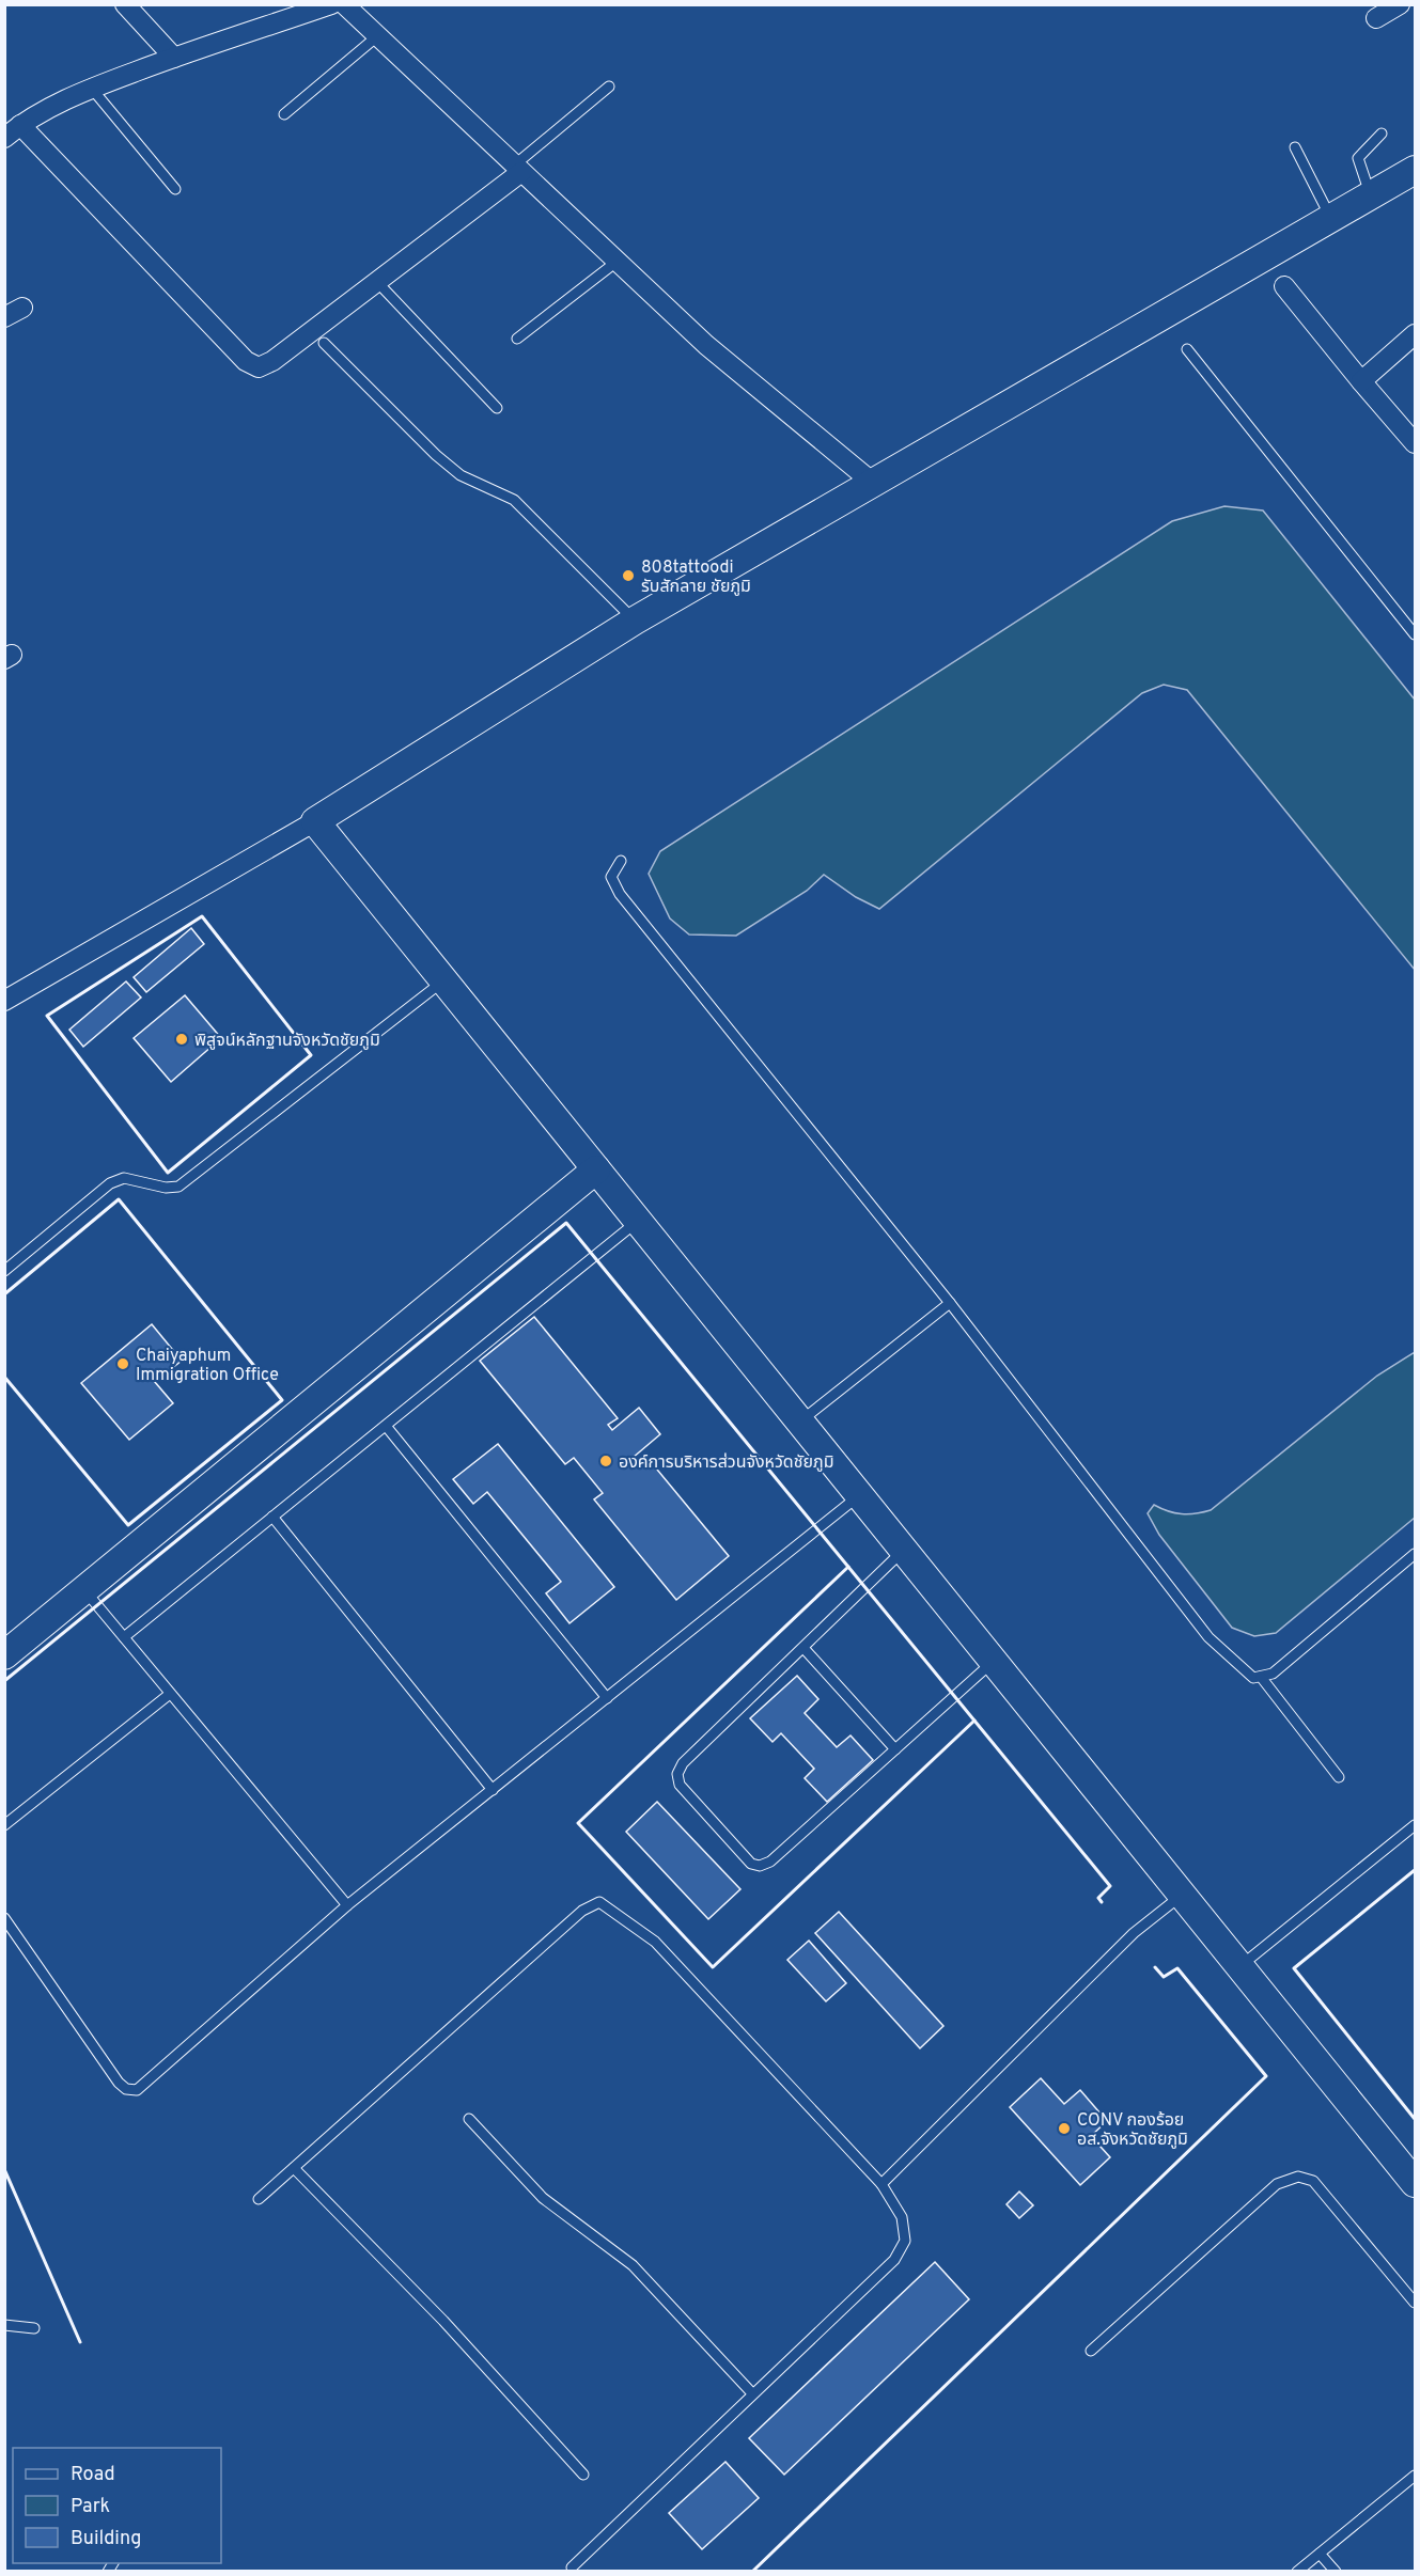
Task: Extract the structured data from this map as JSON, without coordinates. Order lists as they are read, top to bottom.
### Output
{
  "places": [
    "808tattoodi รับสักลาย ชัยภูมิ",
    "พิสูจน์หลักฐานจังหวัดชัยภูมิ",
    "Chaiyaphum Immigration Office",
    "องค์การบริหารส่วนจังหวัดชัยภูมิ",
    "CONV กองร้อย อส.จังหวัดชัยภูมิ"
  ],
  "legend": ["Road", "Park", "Building"]
}
